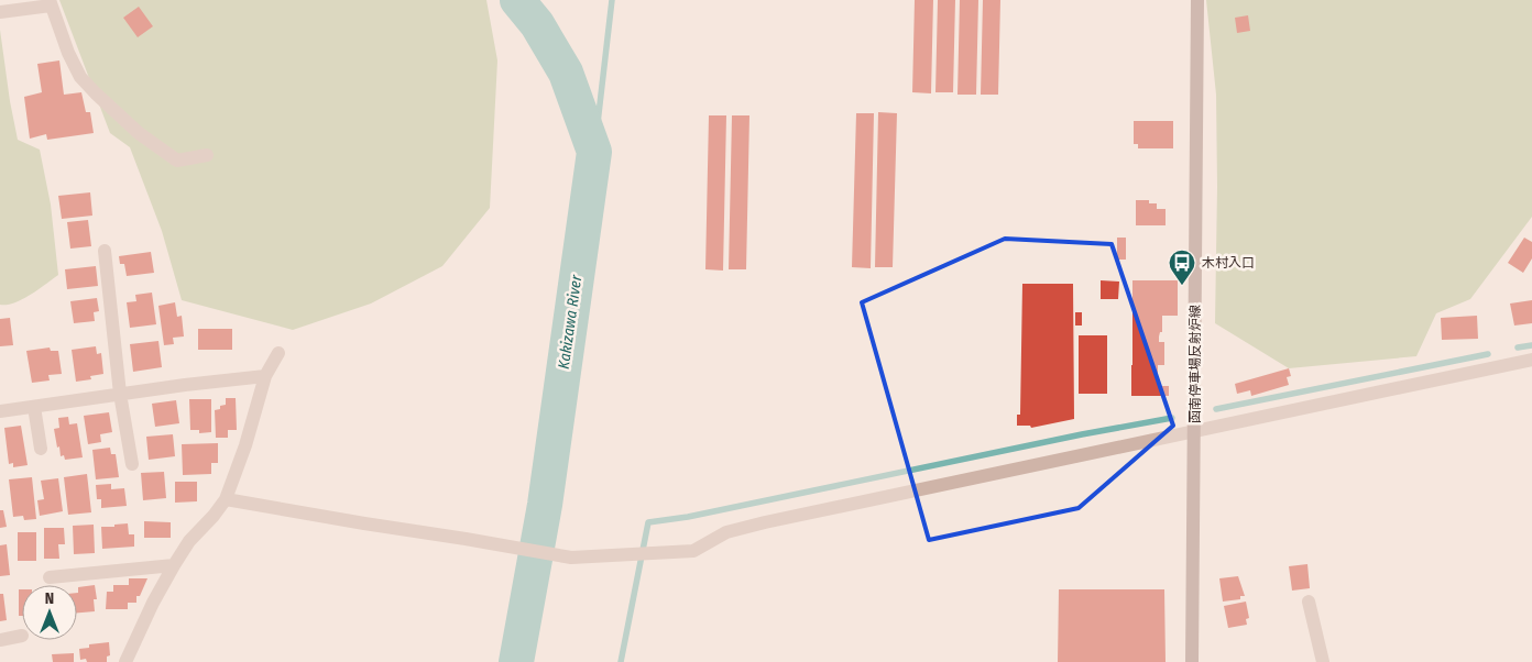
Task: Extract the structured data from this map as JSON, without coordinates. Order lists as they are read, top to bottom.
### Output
{
  "streets": {
    "main road": ["函南停車場反射炉線"]
  },
  "water": ["Kakizawa River"],
  "places": {
    "bus stop": ["木村入口"]
  },
  "north": "top"
}
